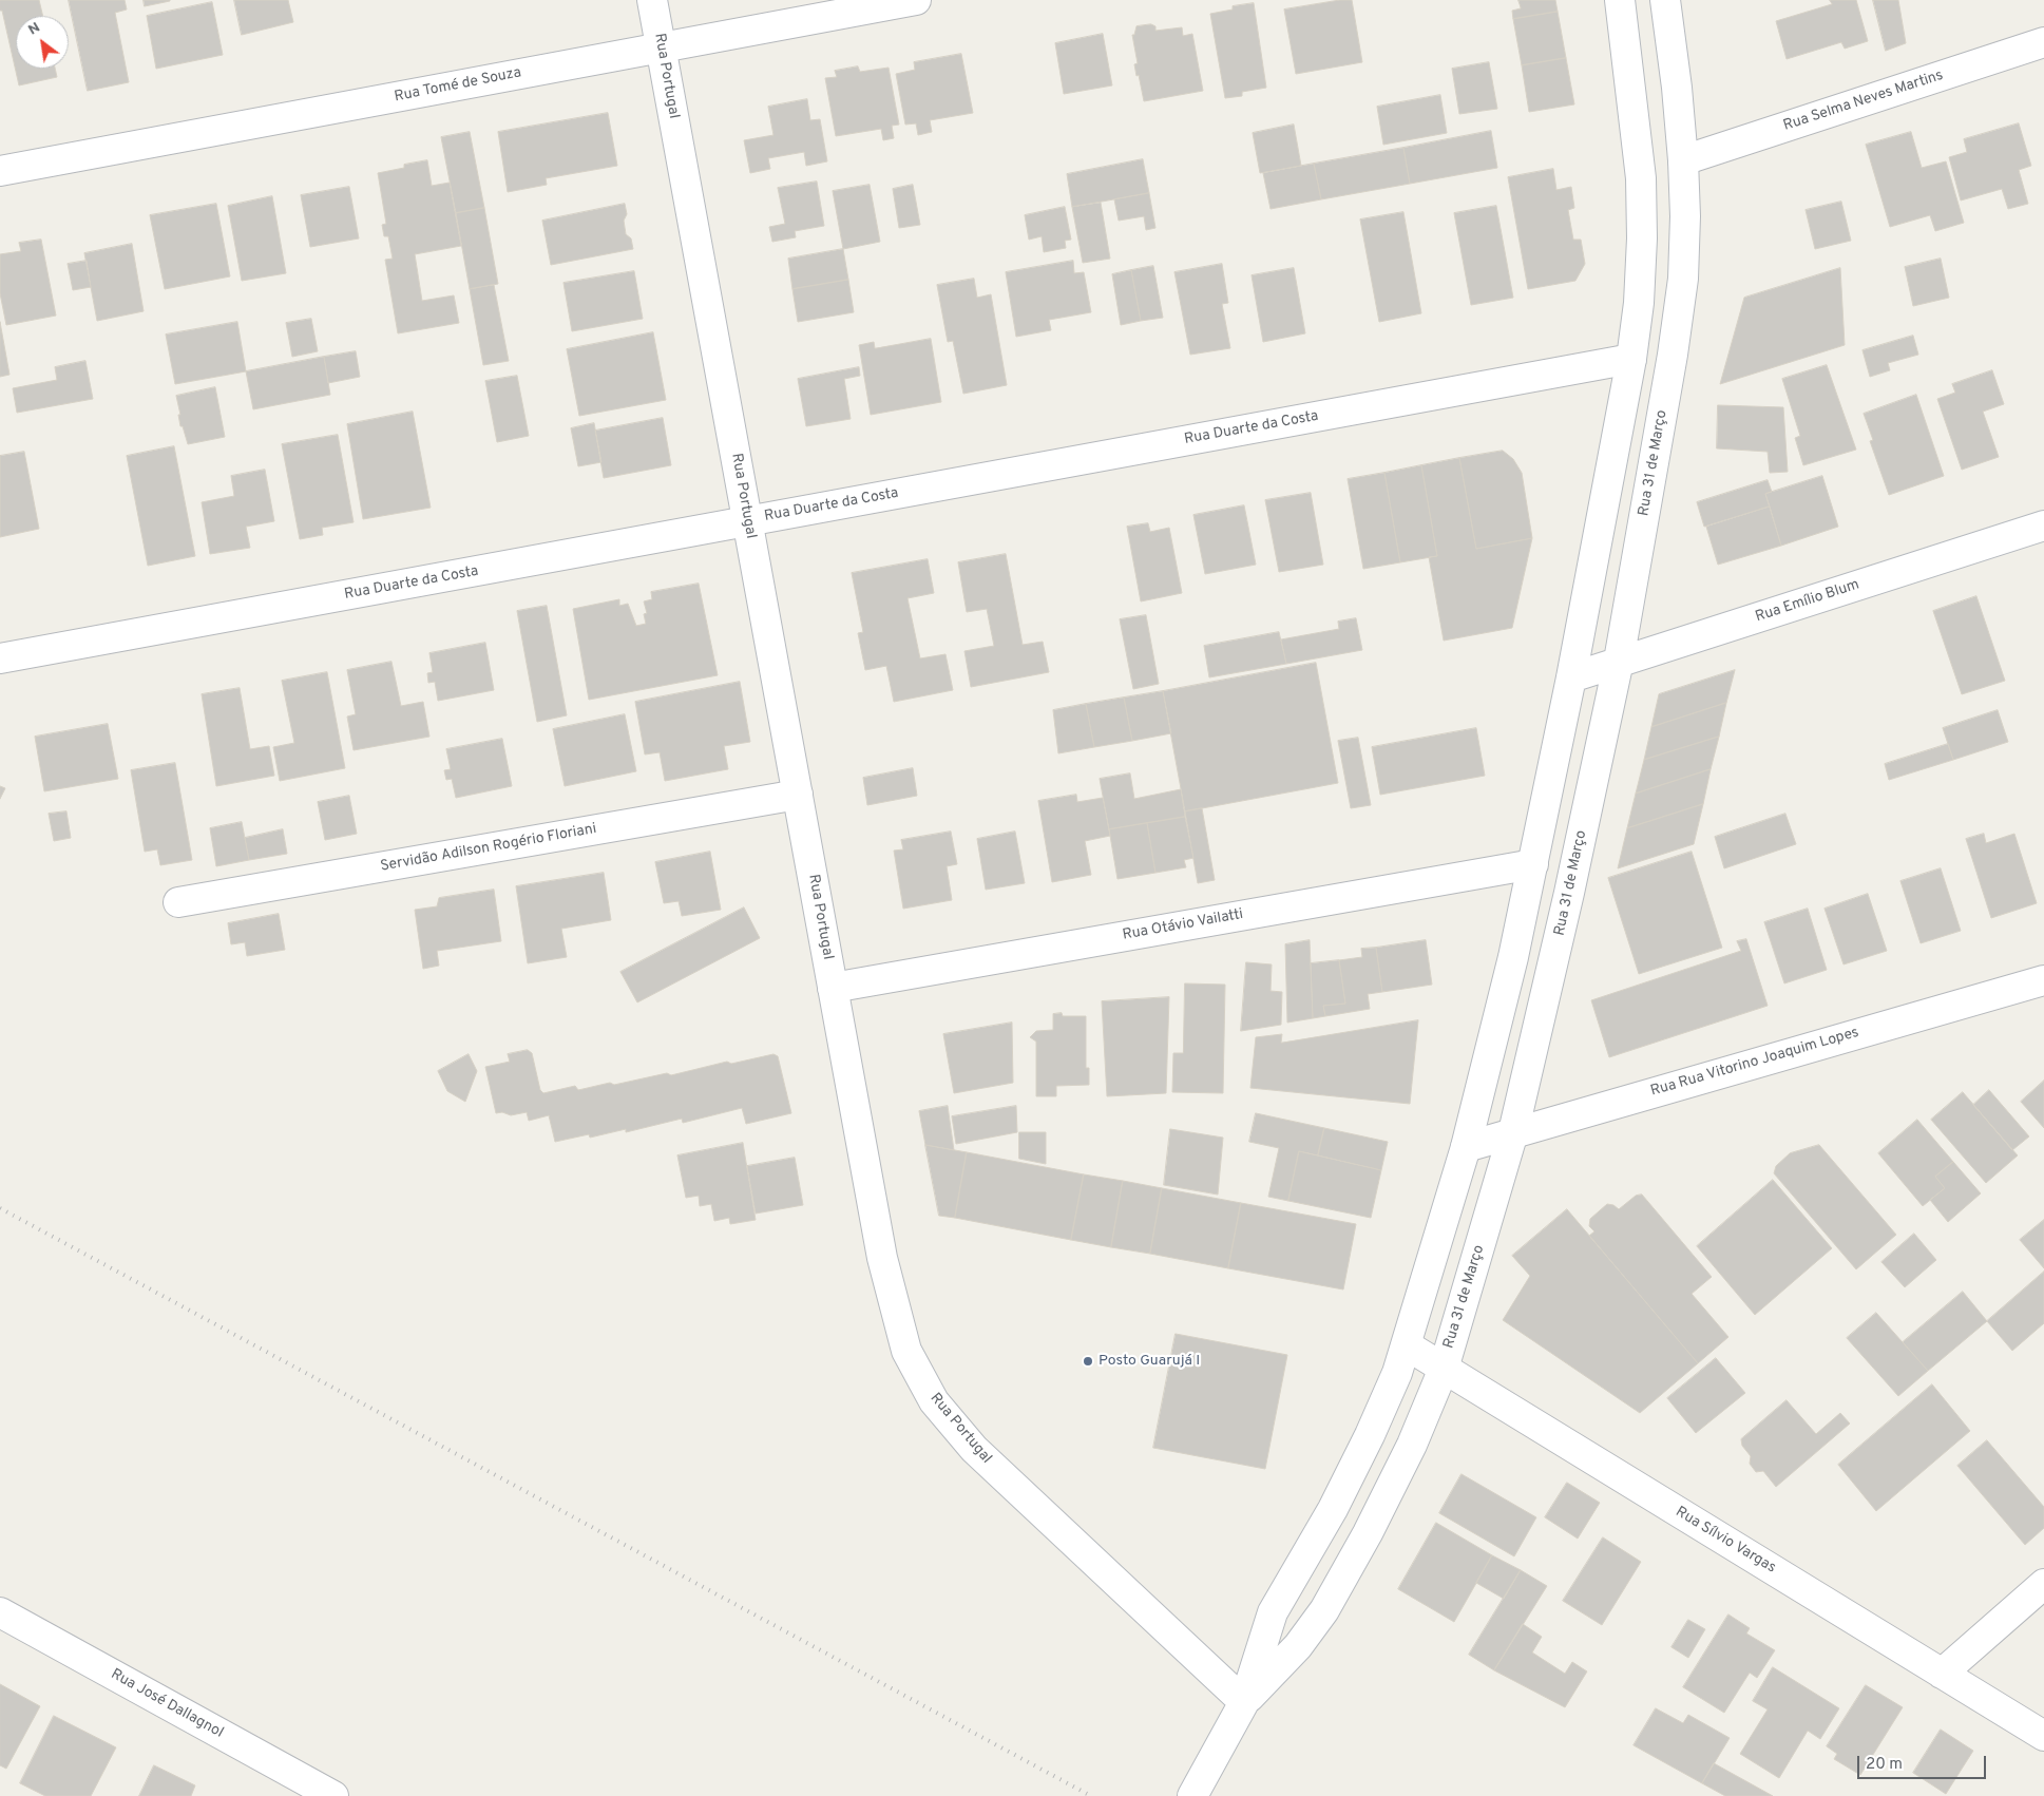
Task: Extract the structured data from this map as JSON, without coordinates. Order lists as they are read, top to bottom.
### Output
{
  "streets": {
    "street": [
      "Rua Portugal",
      "Rua Tomé de Souza",
      "Rua Selma Neves Martins",
      "Rua Duarte da Costa",
      "Rua 31 de Março",
      "Rua Emílio Blum",
      "Servidão Adilson Rogério Floriani",
      "Rua Otávio Vailatti",
      "Rua Rua Vitorino Joaquim Lopes",
      "Rua Sílvio Vargas",
      "Rua José Dallagnol"
    ]
  },
  "crossings": [
    ["Rua Portugal", "Rua Tomé de Souza"],
    ["Rua Portugal", "Rua Duarte da Costa"],
    ["Rua Portugal", "Rua 31 de Março"],
    ["Rua Portugal", "Servidão Adilson Rogério Floriani"],
    ["Rua Portugal", "Rua Otávio Vailatti"],
    ["Rua Selma Neves Martins", "Rua 31 de Março"],
    ["Rua Duarte da Costa", "Rua 31 de Março"],
    ["Rua 31 de Março", "Rua Emílio Blum"],
    ["Rua 31 de Março", "Rua Otávio Vailatti"],
    ["Rua 31 de Março", "Rua Rua Vitorino Joaquim Lopes"],
    ["Rua 31 de Março", "Rua Sílvio Vargas"]
  ],
  "places": ["Posto Guarujá I"],
  "scale_bar": "20 m",
  "north": "top left"
}
